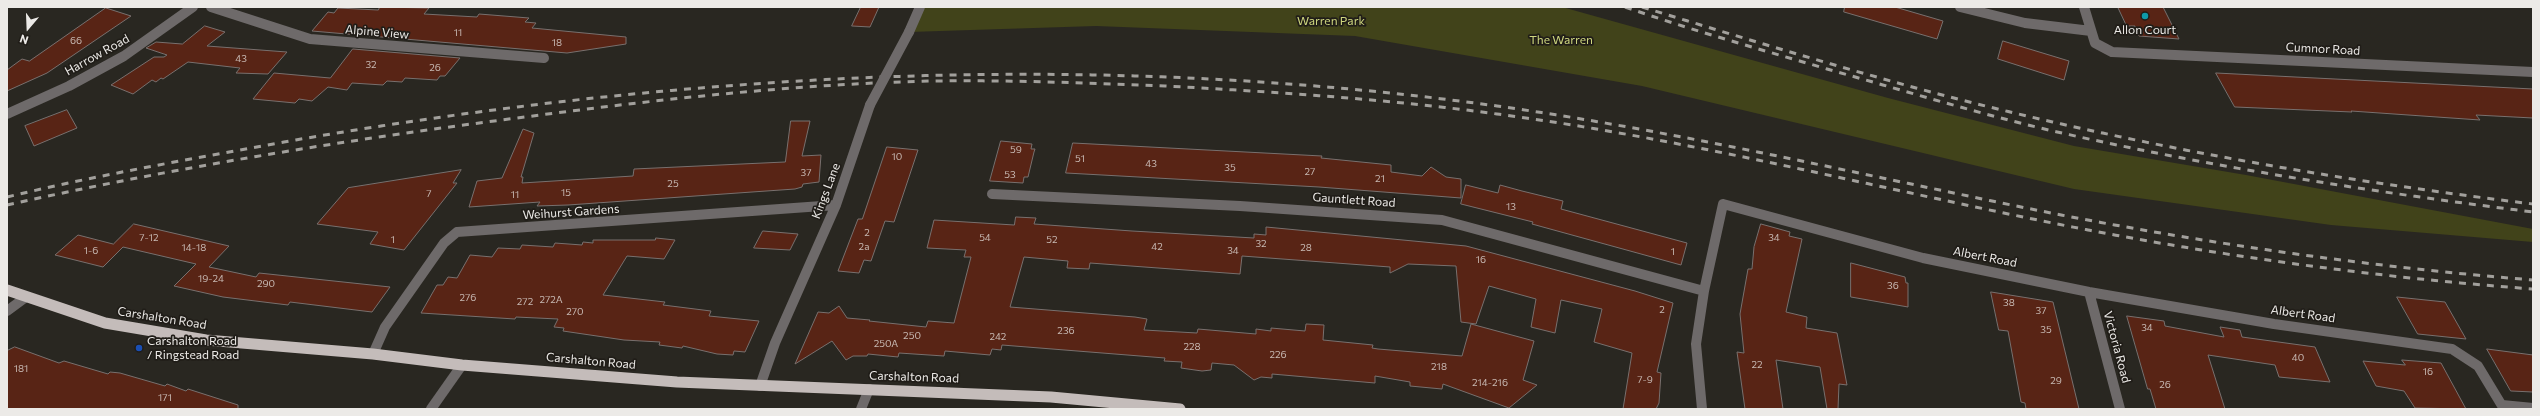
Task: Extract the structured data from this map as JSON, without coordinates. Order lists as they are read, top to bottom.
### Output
{
  "streets": {
    "highway": ["Carshalton Road"],
    "street": [
      "Alpine View",
      "Cumnor Road",
      "Harrow Road",
      "Kings Lane",
      "Gauntlett Road",
      "Weihurst Gardens",
      "Albert Road",
      "Victoria Road"
    ]
  },
  "crossings": [
    ["Kings Lane", "Weihurst Gardens"],
    ["Kings Lane", "Carshalton Road"],
    ["Gauntlett Road", "Albert Road"],
    ["Weihurst Gardens", "Carshalton Road"],
    ["Albert Road", "Victoria Road"]
  ],
  "parks": ["Warren Park", "The Warren"],
  "places": ["Allon Court", "Carshalton Road / Ringstead Road"],
  "house_numbers": [
    "11",
    "66",
    "18",
    "43",
    "32",
    "26",
    "59",
    "10",
    "51",
    "43",
    "35",
    "27",
    "37",
    "53",
    "21",
    "25",
    "15",
    "7",
    "11",
    "13",
    "2",
    "7-12",
    "54",
    "34",
    "1",
    "52",
    "32",
    "2a",
    "42",
    "14-18",
    "28",
    "1-6",
    "34",
    "1",
    "16",
    "19-24",
    "290",
    "36",
    "276",
    "272A",
    "272",
    "38",
    "2",
    "37",
    "270",
    "34",
    "35",
    "236",
    "250",
    "242",
    "250A",
    "228",
    "226",
    "40",
    "22",
    "218",
    "181",
    "16",
    "7-9",
    "29",
    "214-216",
    "26",
    "171"
  ],
  "north": "bottom"
}
